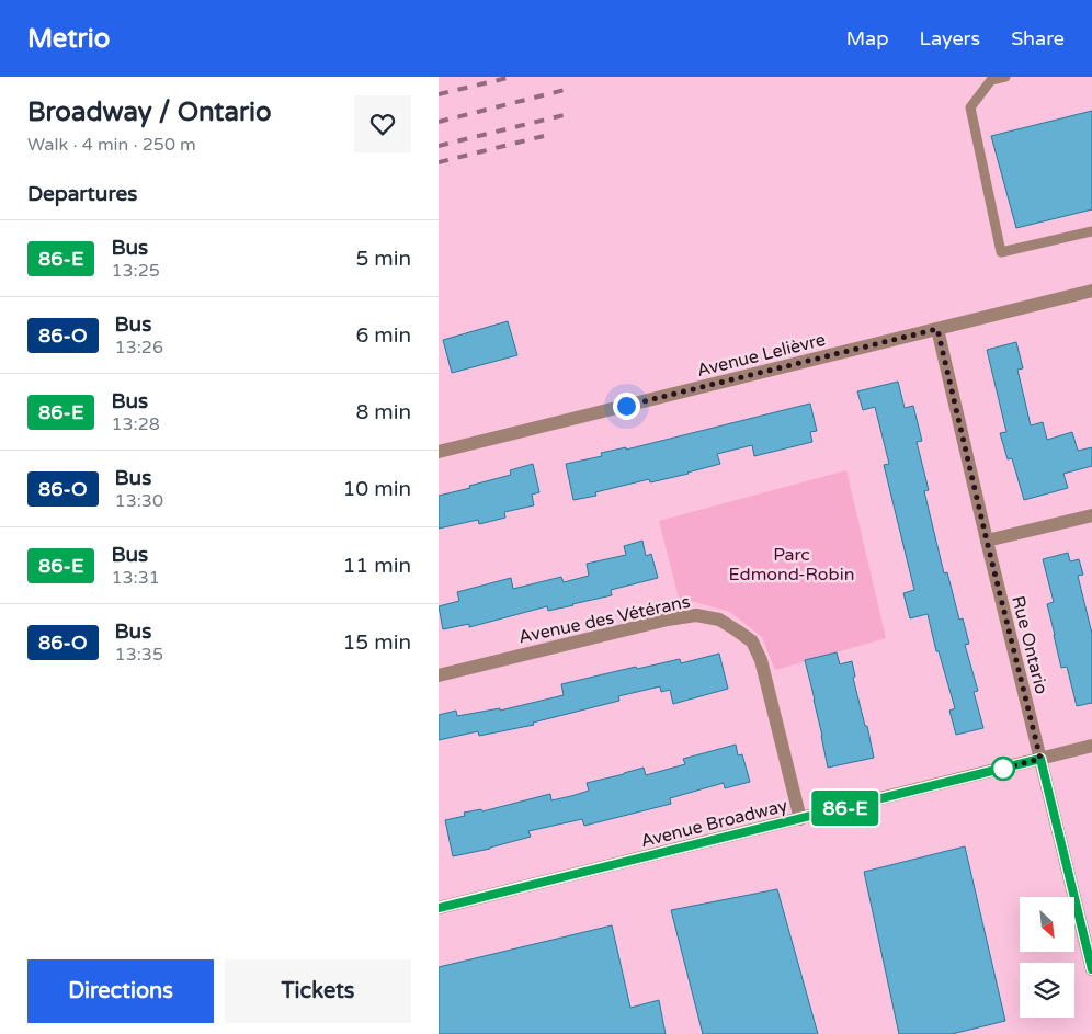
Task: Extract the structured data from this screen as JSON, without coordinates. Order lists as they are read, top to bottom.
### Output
{
  "streets": {
    "street": [
      "Avenue Lelièvre",
      "Avenue des Vétérans",
      "Rue Ontario",
      "Avenue Broadway"
    ]
  },
  "crossings": [
    ["Avenue Lelièvre", "Rue Ontario"],
    ["Avenue des Vétérans", "Avenue Broadway"],
    ["Rue Ontario", "Avenue Broadway"]
  ],
  "parks": ["Parc Edmond-Robin"],
  "lines": ["bus line 86-E"],
  "north": "bottom right",
  "page": {
    "header": "Metrio",
    "nav": ["Map", "Layers", "Share"],
    "heading": [
      ["Broadway / Ontario", "Walk · 4 min · 250 m"],
      "Departures"
    ],
    "on_map": "86-E",
    "list": [
      {
        "mark": "86-E",
        "name": "Bus",
        "note": "13:25",
        "value": "5 min"
      },
      {
        "mark": "86-O",
        "name": "Bus",
        "note": "13:26",
        "value": "6 min"
      },
      {
        "mark": "86-E",
        "name": "Bus",
        "note": "13:28",
        "value": "8 min"
      },
      {
        "mark": "86-O",
        "name": "Bus",
        "note": "13:30",
        "value": "10 min"
      },
      {
        "mark": "86-E",
        "name": "Bus",
        "note": "13:31",
        "value": "11 min"
      },
      {
        "mark": "86-O",
        "name": "Bus",
        "note": "13:35",
        "value": "15 min"
      }
    ],
    "buttons": ["Directions", "Tickets"]
  }
}
